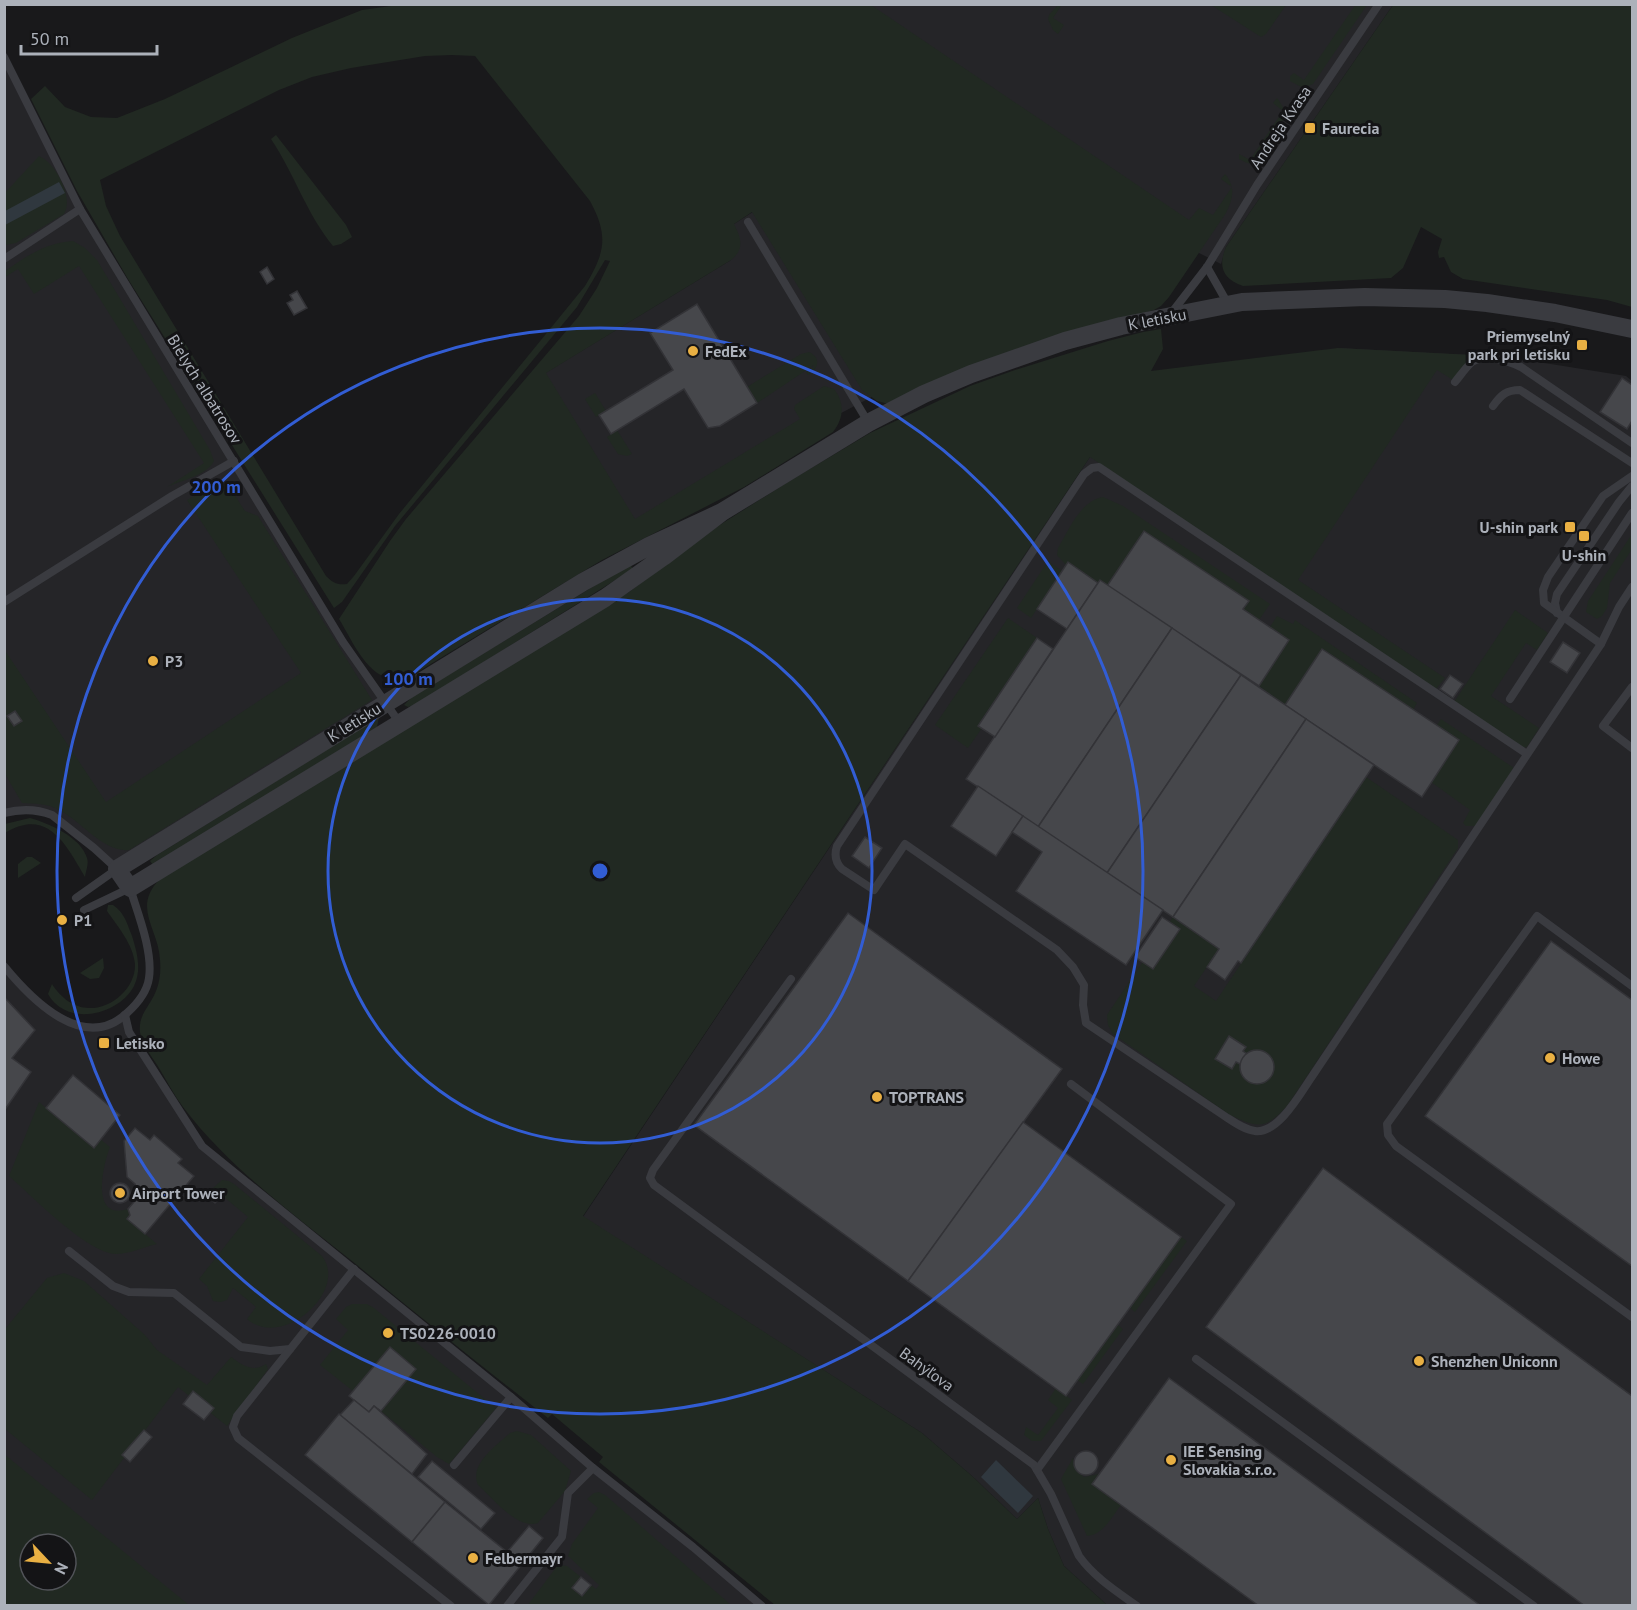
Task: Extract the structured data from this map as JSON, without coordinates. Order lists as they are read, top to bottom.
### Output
{
  "streets": {
    "street": ["K letisku"],
    "lane": ["Andreja Kvasa", "Bielych albatrosov", "Bahýľova"]
  },
  "crossings": [
    ["Andreja Kvasa", "K letisku"],
    ["K letisku", "Bielych albatrosov"]
  ],
  "places": {
    "transit": [
      "Faurecia",
      "Priemyselný park pri letisku",
      "U-shin park",
      "U-shin",
      "Letisko"
    ],
    "other": [
      "FedEx",
      "P3",
      "P1",
      "Howe",
      "TOPTRANS",
      "Airport Tower",
      "TS0226-0010",
      "Shenzhen Uniconn",
      "IEE Sensing Slovakia s.r.o.",
      "Felbermayr"
    ]
  },
  "scale_bar": "50 m",
  "north": "bottom right",
  "rings": ["200 m", "100 m"]
}
